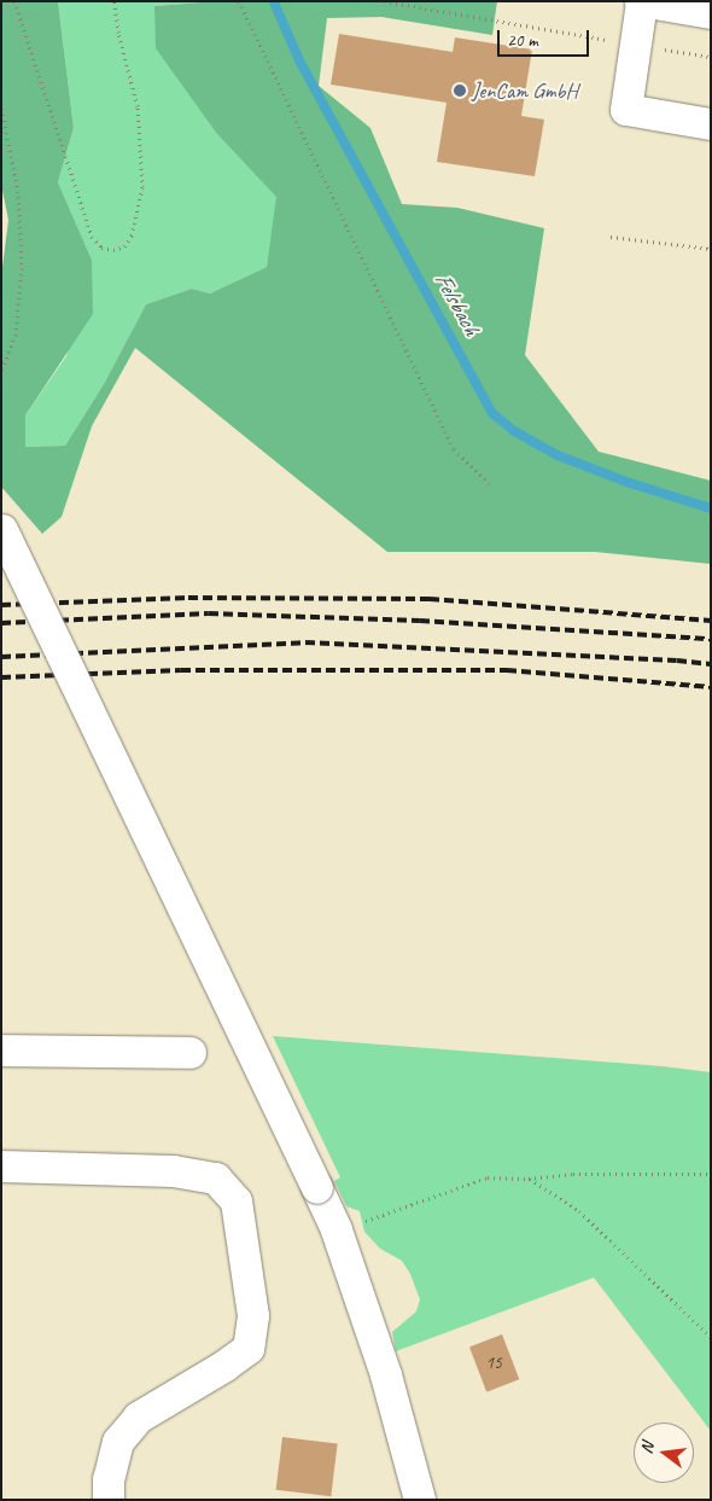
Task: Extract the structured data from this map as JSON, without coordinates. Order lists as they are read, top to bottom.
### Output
{
  "water": ["Felsbach"],
  "places": ["JenCam GmbH"],
  "house_numbers": ["15"],
  "scale_bar": "20 m",
  "north": "left"
}
